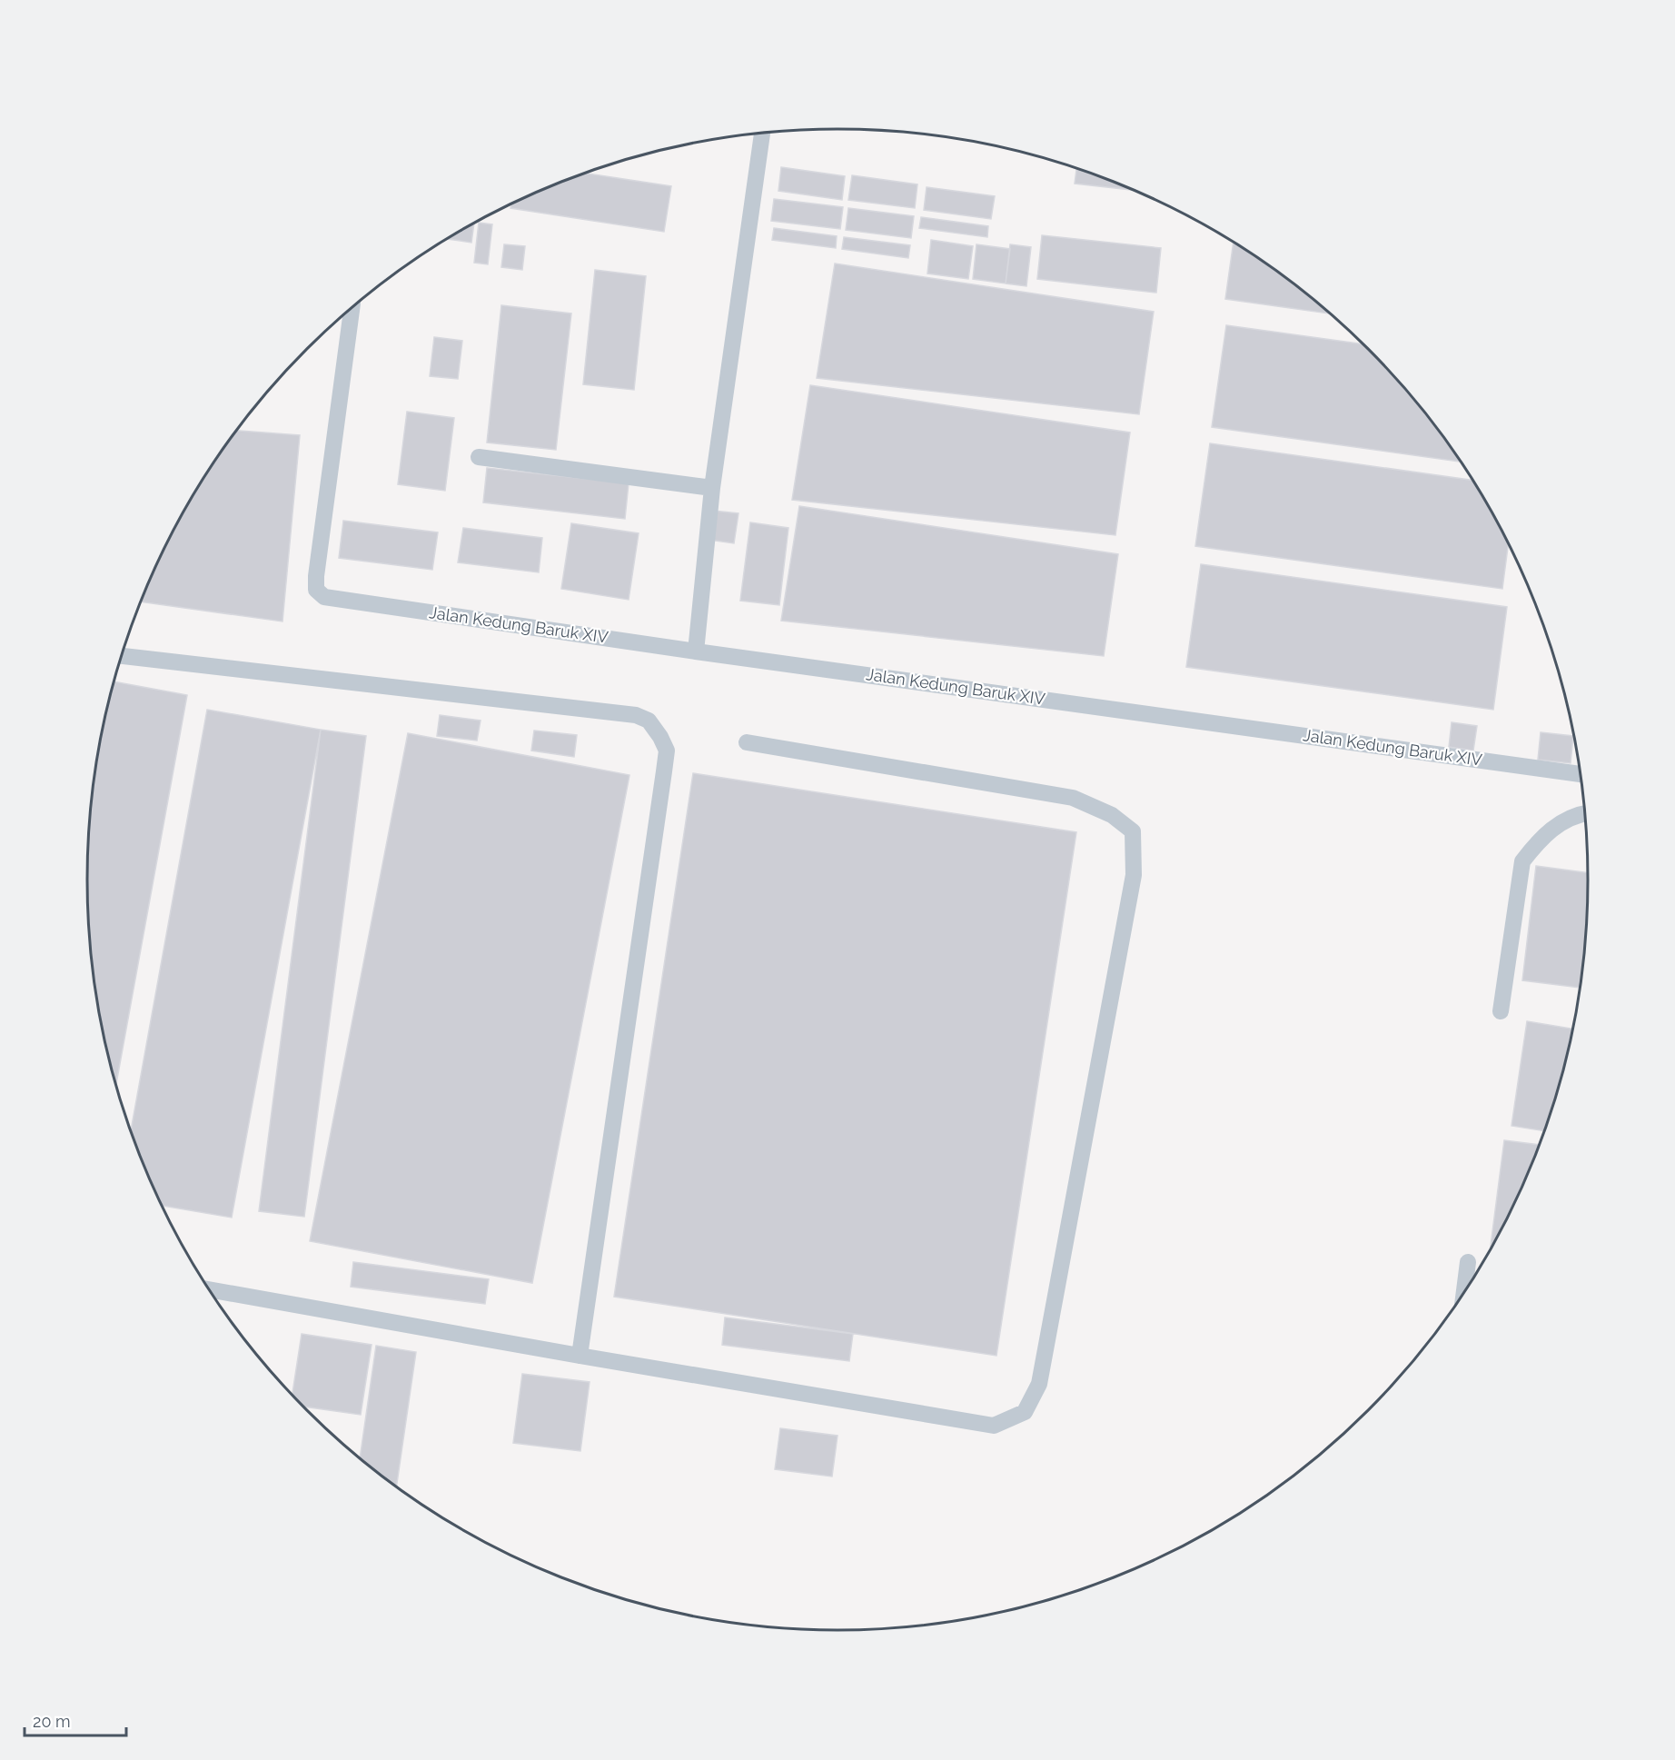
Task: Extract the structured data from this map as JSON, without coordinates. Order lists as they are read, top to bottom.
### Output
{
  "streets": {
    "lane": ["Jalan Kedung Baruk XIV"]
  },
  "scale_bar": "20 m"
}
